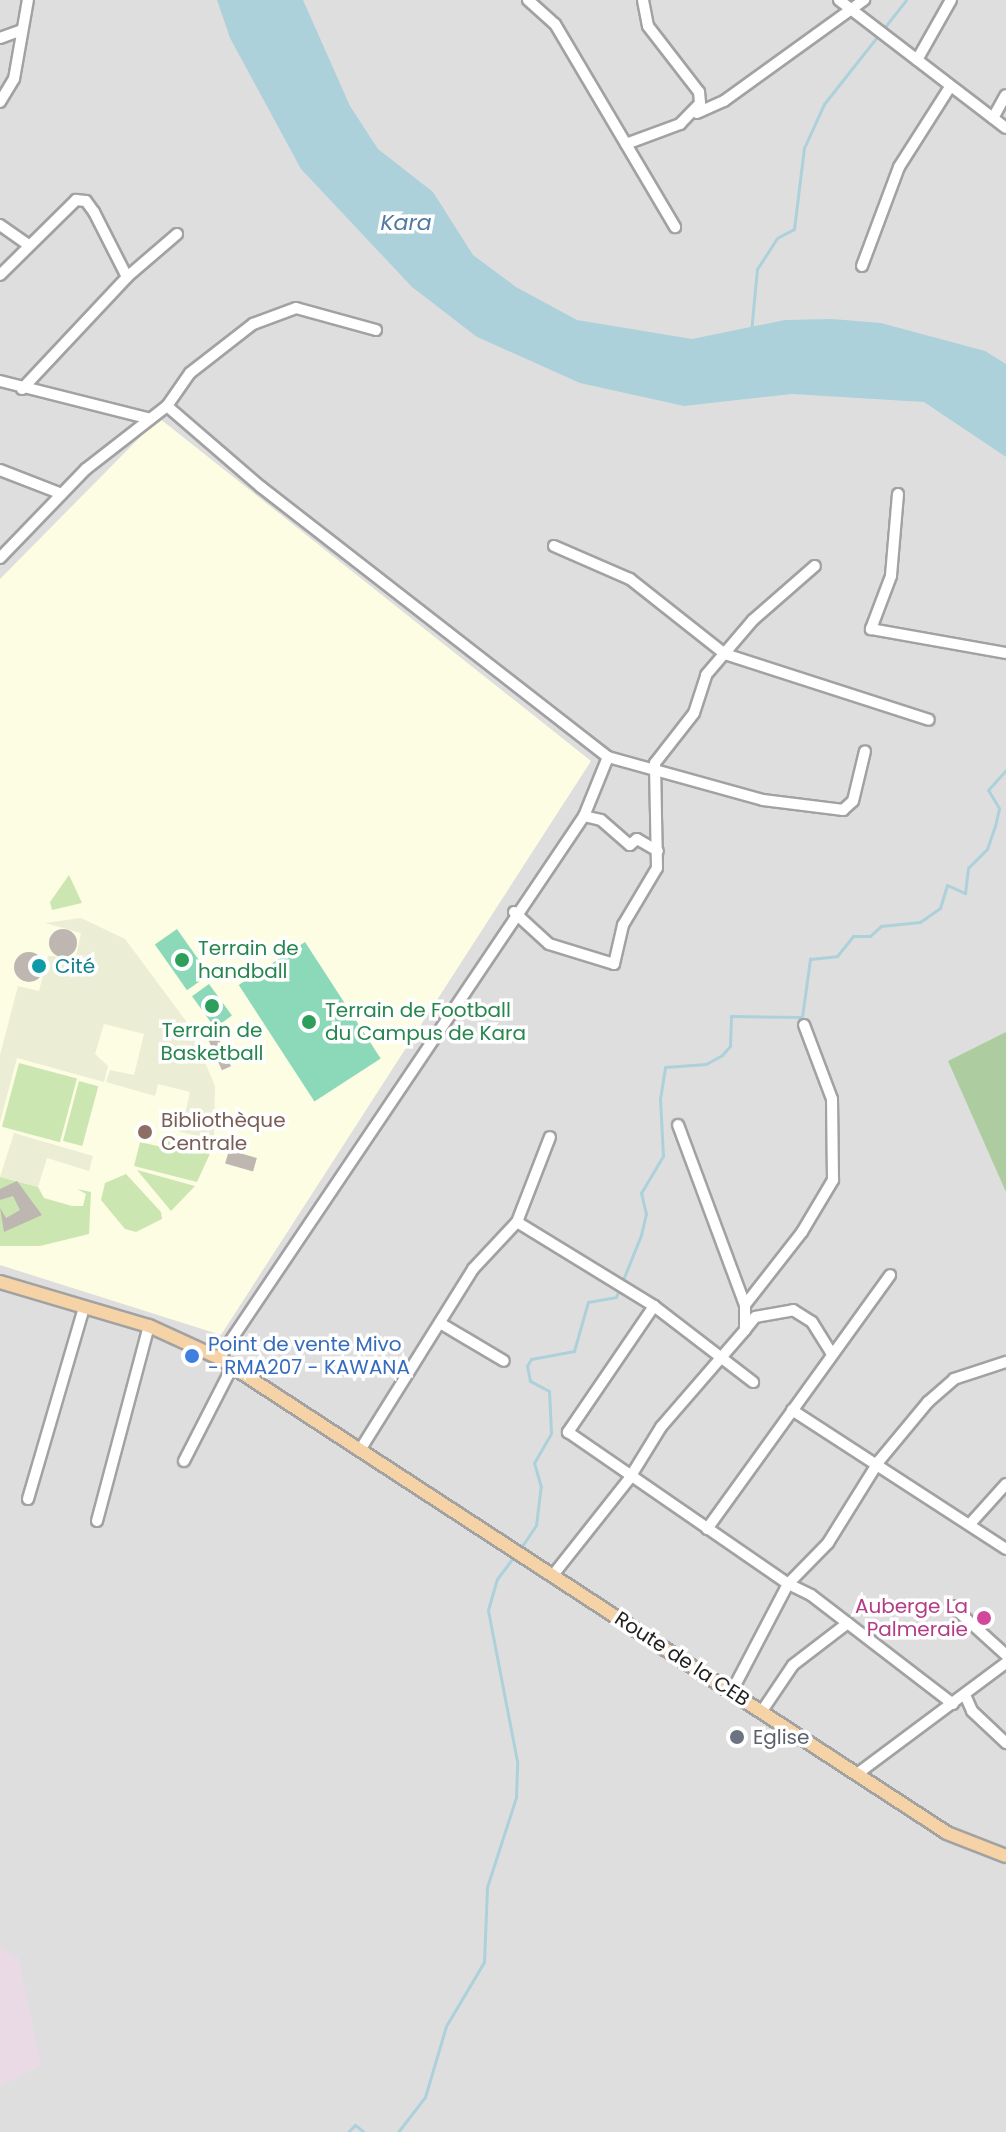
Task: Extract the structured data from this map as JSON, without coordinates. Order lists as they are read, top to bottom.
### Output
{
  "streets": {
    "main road": ["Route de la CEB"]
  },
  "water": ["Kara"],
  "places": [
    "Terrain de handball",
    "Cité",
    "Terrain de Basketball",
    "Terrain de Football du Campus de Kara",
    "Bibliothèque Centrale",
    "Point de vente Mivo - RMA207 - KAWANA",
    "Auberge La Palmeraie",
    "Eglise"
  ]
}
